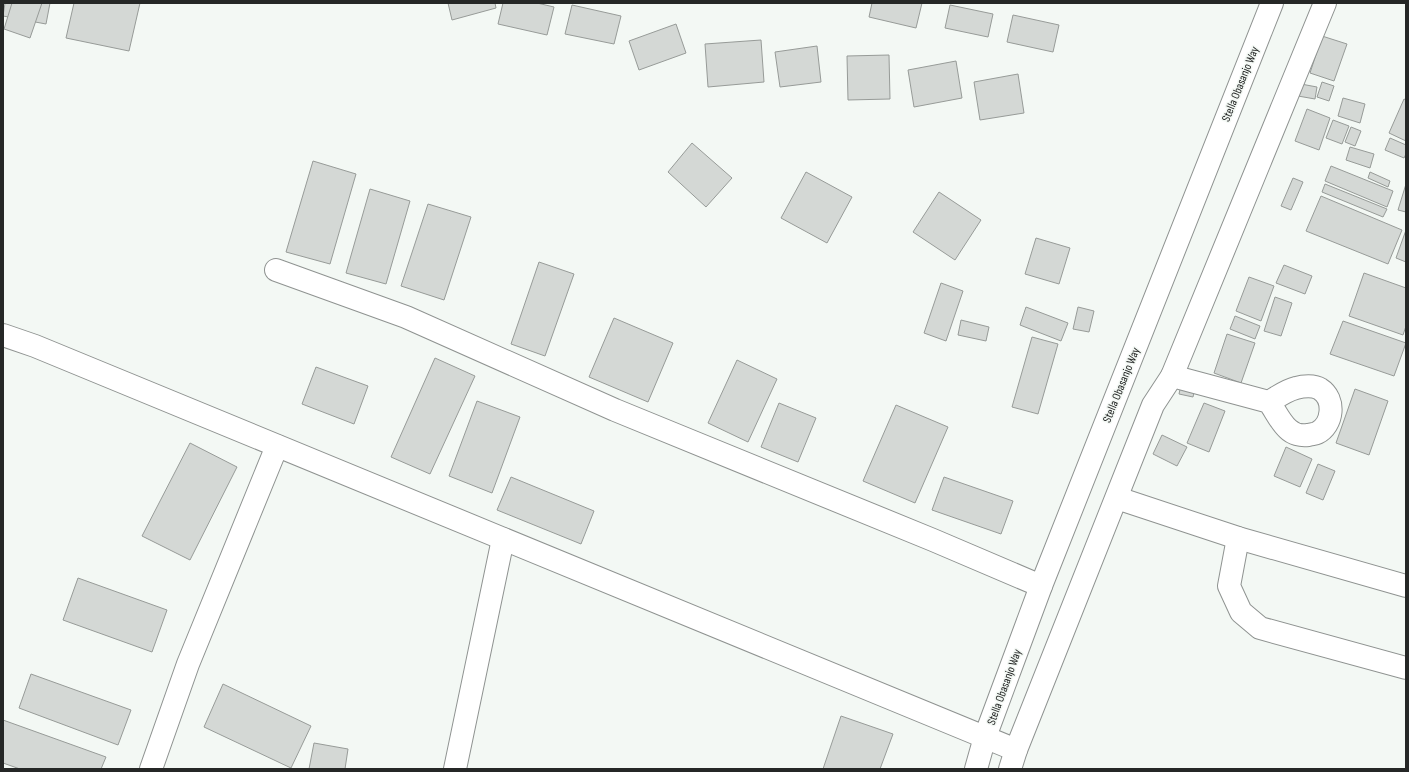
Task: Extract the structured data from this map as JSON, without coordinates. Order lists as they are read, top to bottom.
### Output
{
  "streets": {
    "street": ["Stella Obasanjo Way"]
  }
}
